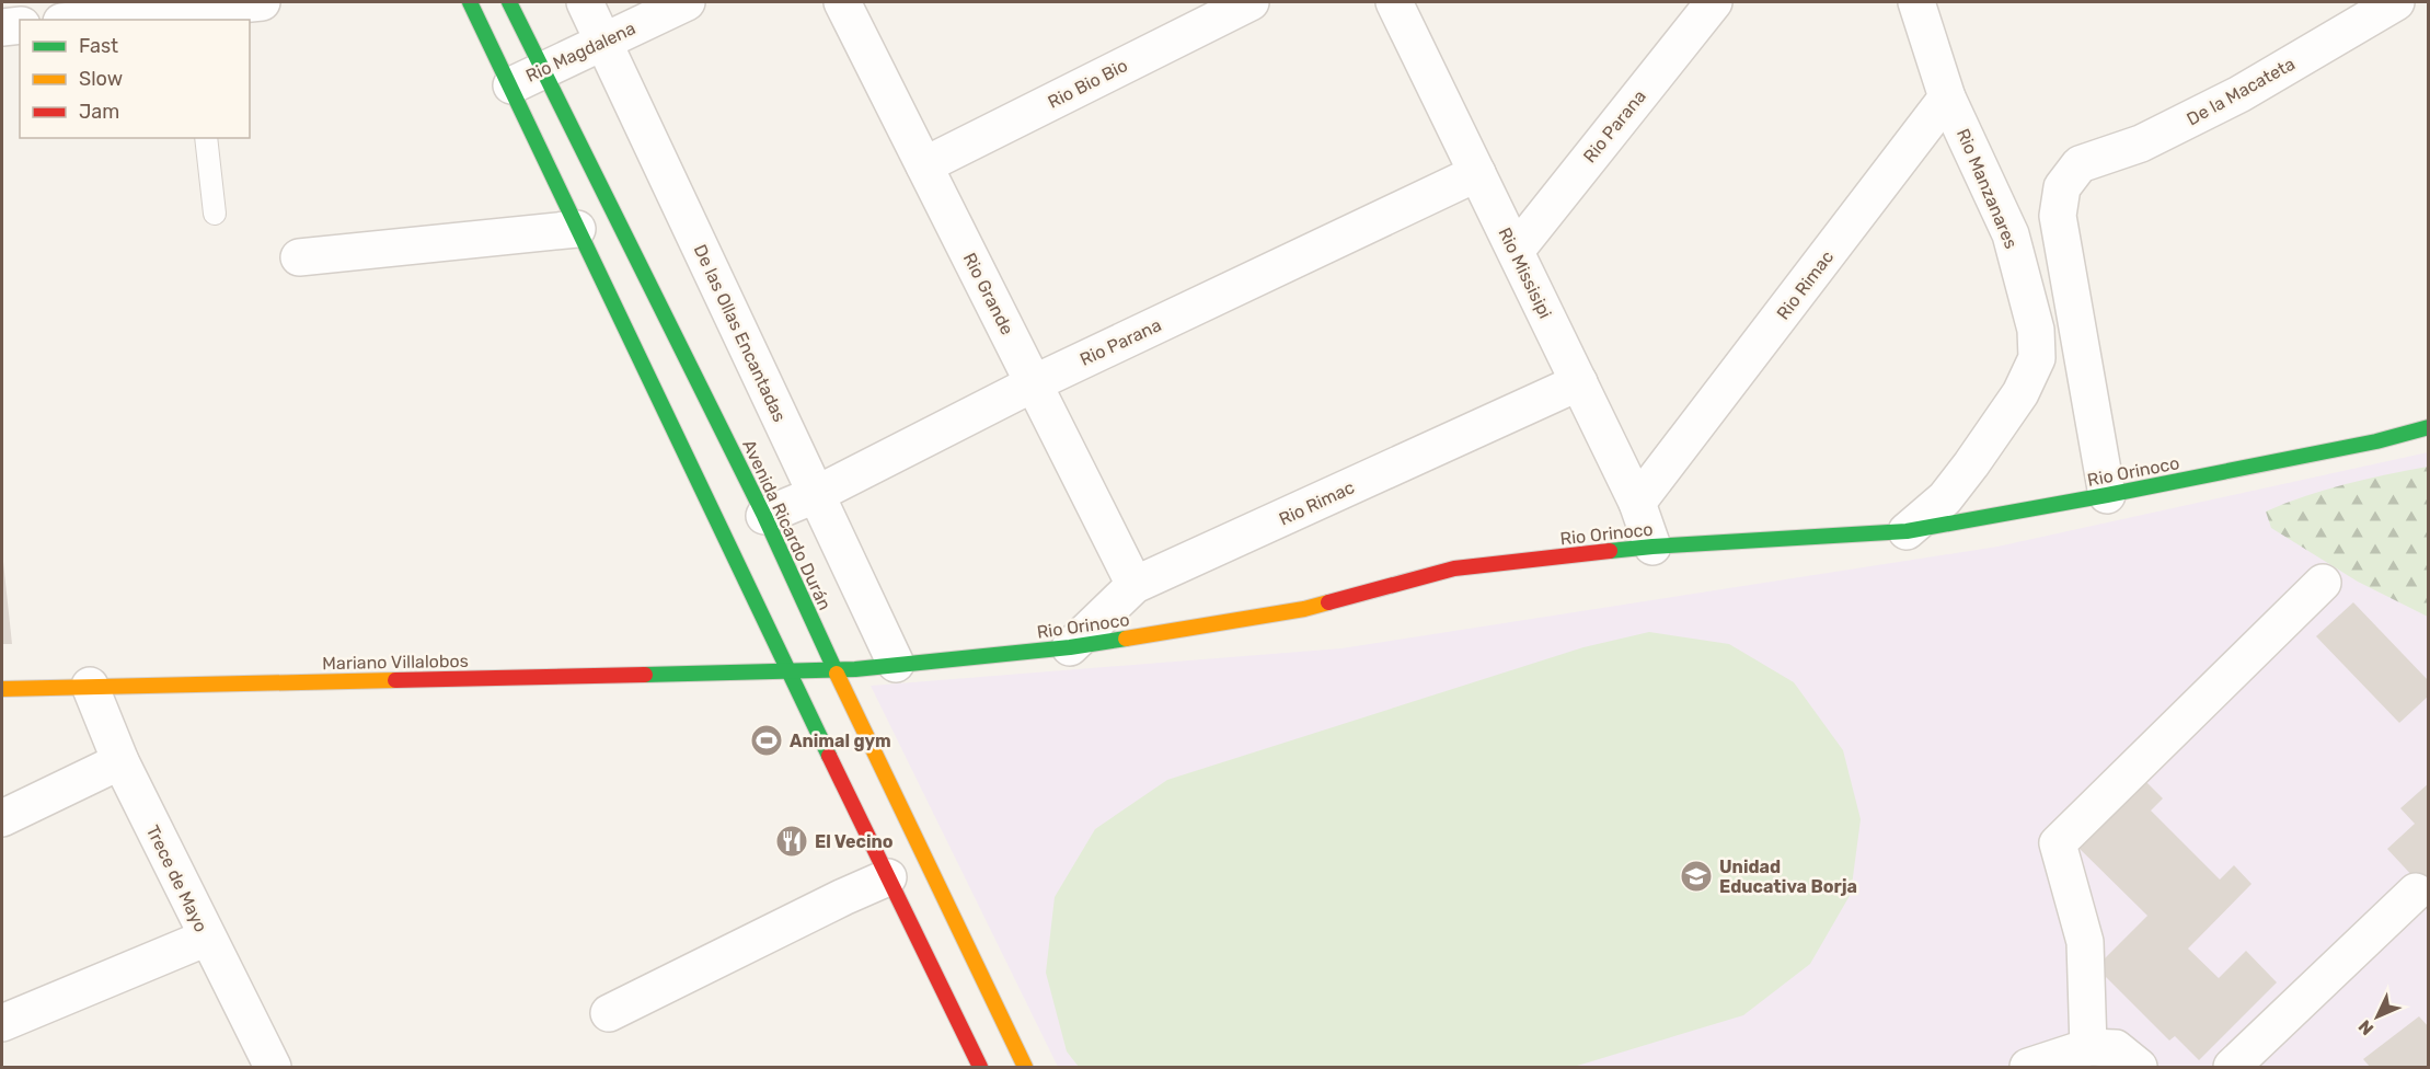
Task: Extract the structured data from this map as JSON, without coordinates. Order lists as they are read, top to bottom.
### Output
{
  "streets": {
    "street": [
      "Rio Magdalena",
      "Rio Bio Bio",
      "De la Macateta",
      "Rio Parana",
      "Rio Manzanares",
      "Rio Missisipi",
      "Rio Rimac",
      "Rio Grande",
      "De las Ollas Encantadas",
      "Rio Orinoco",
      "Avenida Ricardo Durán",
      "Mariano Villalobos",
      "Trece de Mayo"
    ]
  },
  "crossings": [
    ["Rio Magdalena", "De las Ollas Encantadas"],
    ["Rio Magdalena", "Avenida Ricardo Durán"],
    ["Rio Bio Bio", "Rio Grande"],
    ["De la Macateta", "Rio Orinoco"],
    ["Rio Parana", "Rio Missisipi"],
    ["Rio Parana", "Rio Grande"],
    ["Rio Parana", "De las Ollas Encantadas"],
    ["Rio Parana", "Avenida Ricardo Durán"],
    ["Rio Manzanares", "Rio Rimac"],
    ["Rio Manzanares", "Rio Orinoco"],
    ["Rio Missisipi", "Rio Rimac"],
    ["Rio Missisipi", "Rio Orinoco"],
    ["Rio Rimac", "Rio Grande"],
    ["Rio Rimac", "Rio Orinoco"],
    ["De las Ollas Encantadas", "Rio Orinoco"],
    ["Rio Orinoco", "Avenida Ricardo Durán"],
    ["Rio Orinoco", "Mariano Villalobos"],
    ["Avenida Ricardo Durán", "Mariano Villalobos"],
    ["Mariano Villalobos", "Trece de Mayo"]
  ],
  "places": {
    "sports": ["Animal gym"],
    "restaurant": ["El Vecino"],
    "school or university": ["Unidad Educativa Borja"]
  },
  "legend": ["Fast", "Slow", "Jam"],
  "north": "bottom left"
}
